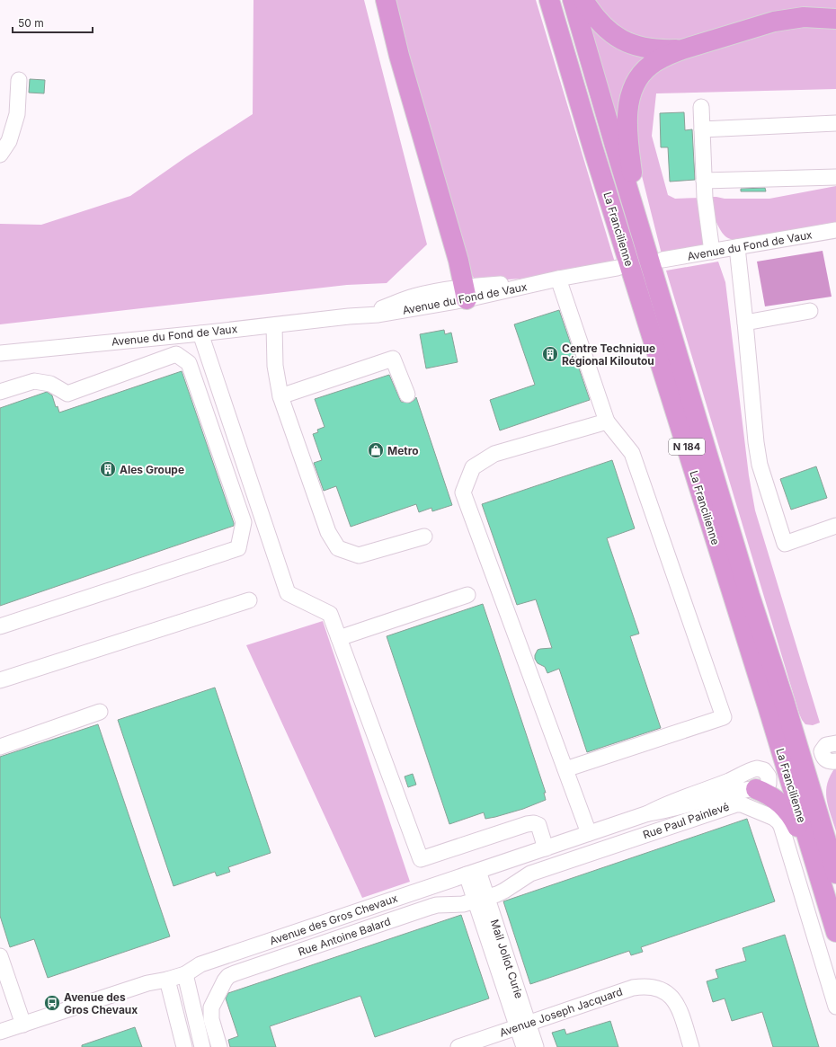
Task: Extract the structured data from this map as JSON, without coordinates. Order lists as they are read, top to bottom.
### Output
{
  "streets": {
    "highway": ["La Francilienne", "N 184"],
    "street": [
      "Avenue du Fond de Vaux",
      "Rue Paul Painlevé",
      "Avenue des Gros Chevaux",
      "Rue Antoine Balard",
      "Mail Joliot Curie",
      "Avenue Joseph Jacquard"
    ]
  },
  "crossings": [
    ["Rue Paul Painlevé", "Rue Antoine Balard"],
    ["Avenue des Gros Chevaux", "Mail Joliot Curie"],
    ["Rue Antoine Balard", "Mail Joliot Curie"],
    ["Mail Joliot Curie", "Avenue Joseph Jacquard"]
  ],
  "places": {
    "building": ["Centre Technique Régional Kiloutou", "Ales Groupe"],
    "shop": ["Metro"],
    "bus stop": ["Avenue des Gros Chevaux"]
  },
  "scale_bar": "50 m"
}
